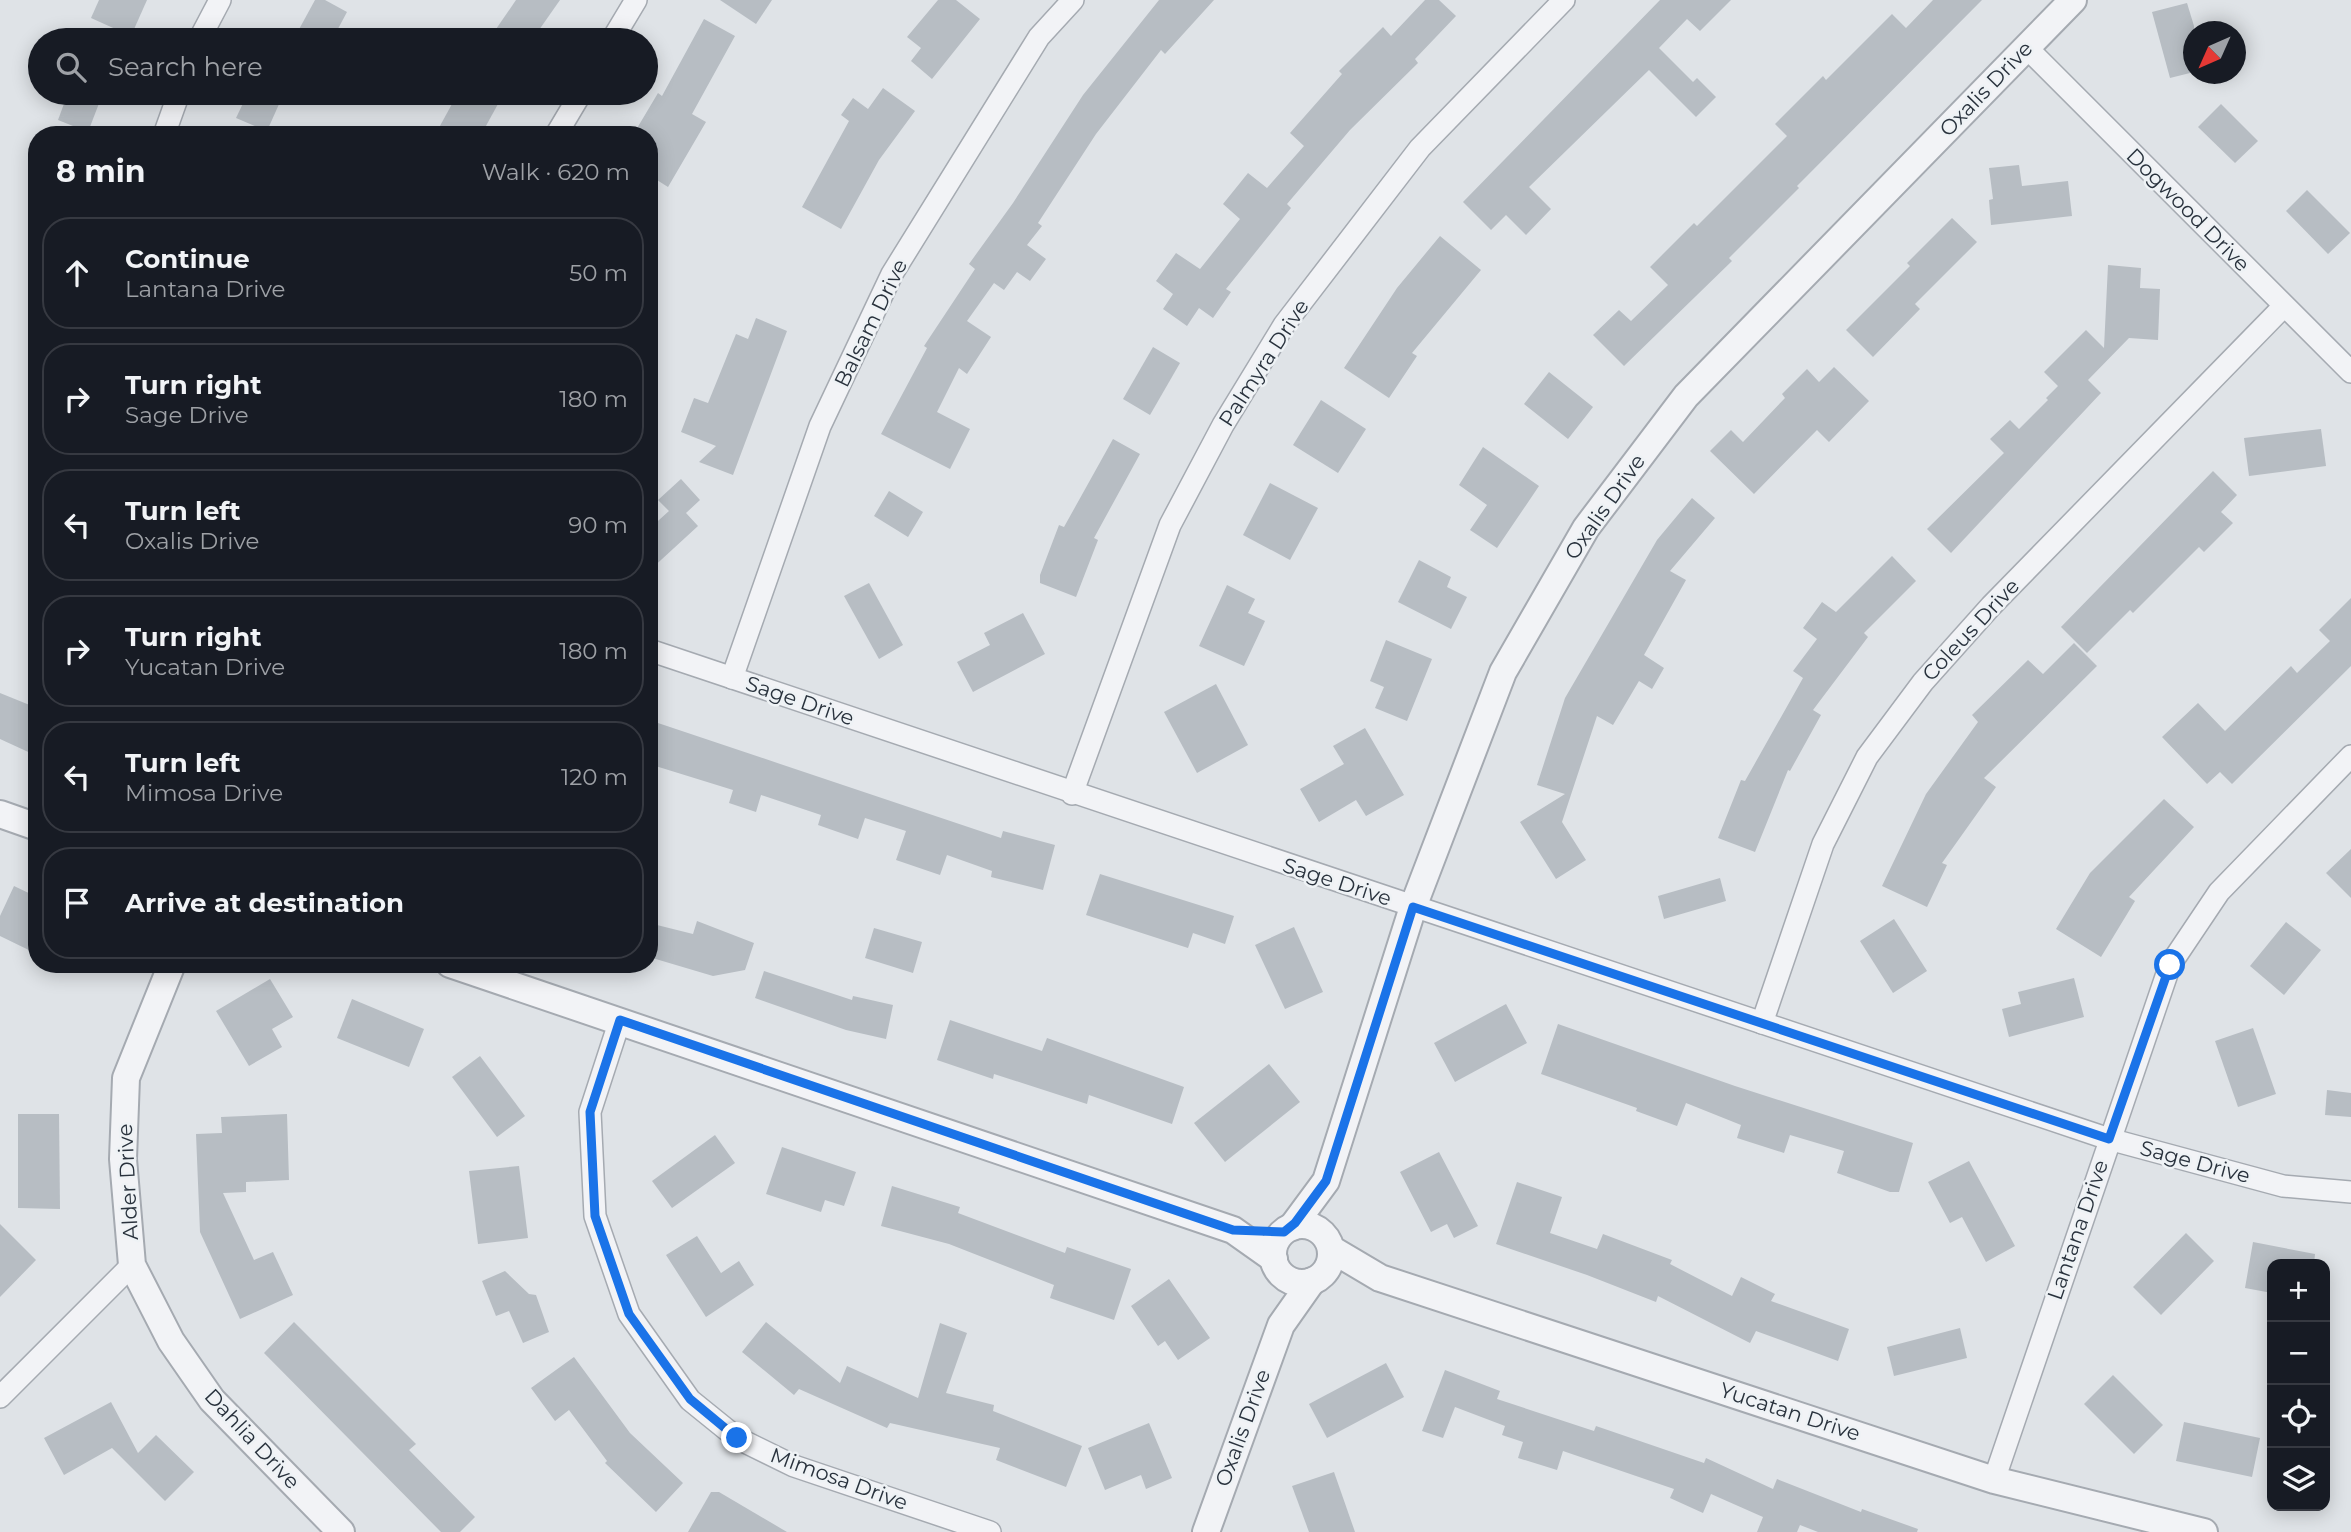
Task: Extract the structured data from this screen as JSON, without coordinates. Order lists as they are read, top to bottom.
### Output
{
  "streets": {
    "street": [
      "Oxalis Drive",
      "Dogwood Drive",
      "Balsam Drive",
      "Palmyra Drive",
      "Coleus Drive",
      "Sage Drive",
      "Alder Drive",
      "Lantana Drive",
      "Yucatan Drive",
      "Dahlia Drive",
      "Mimosa Drive"
    ]
  },
  "crossings": [
    ["Oxalis Drive", "Dogwood Drive"],
    ["Oxalis Drive", "Sage Drive"],
    ["Oxalis Drive", "Yucatan Drive"],
    ["Dogwood Drive", "Coleus Drive"],
    ["Balsam Drive", "Sage Drive"],
    ["Palmyra Drive", "Sage Drive"],
    ["Coleus Drive", "Sage Drive"],
    ["Sage Drive", "Lantana Drive"],
    ["Alder Drive", "Dahlia Drive"],
    ["Lantana Drive", "Yucatan Drive"]
  ],
  "north": "bottom left",
  "page": {
    "search": "Search here",
    "heading": ["8 min", "Walk · 620 m"],
    "list": [
      ["Continue", "Lantana Drive", "50 m"],
      ["Turn right", "Sage Drive", "180 m"],
      ["Turn left", "Oxalis Drive", "90 m"],
      ["Turn right", "Yucatan Drive", "180 m"],
      ["Turn left", "Mimosa Drive", "120 m"],
      "Arrive at destination"
    ],
    "map_buttons": ["+", "−"]
  }
}
